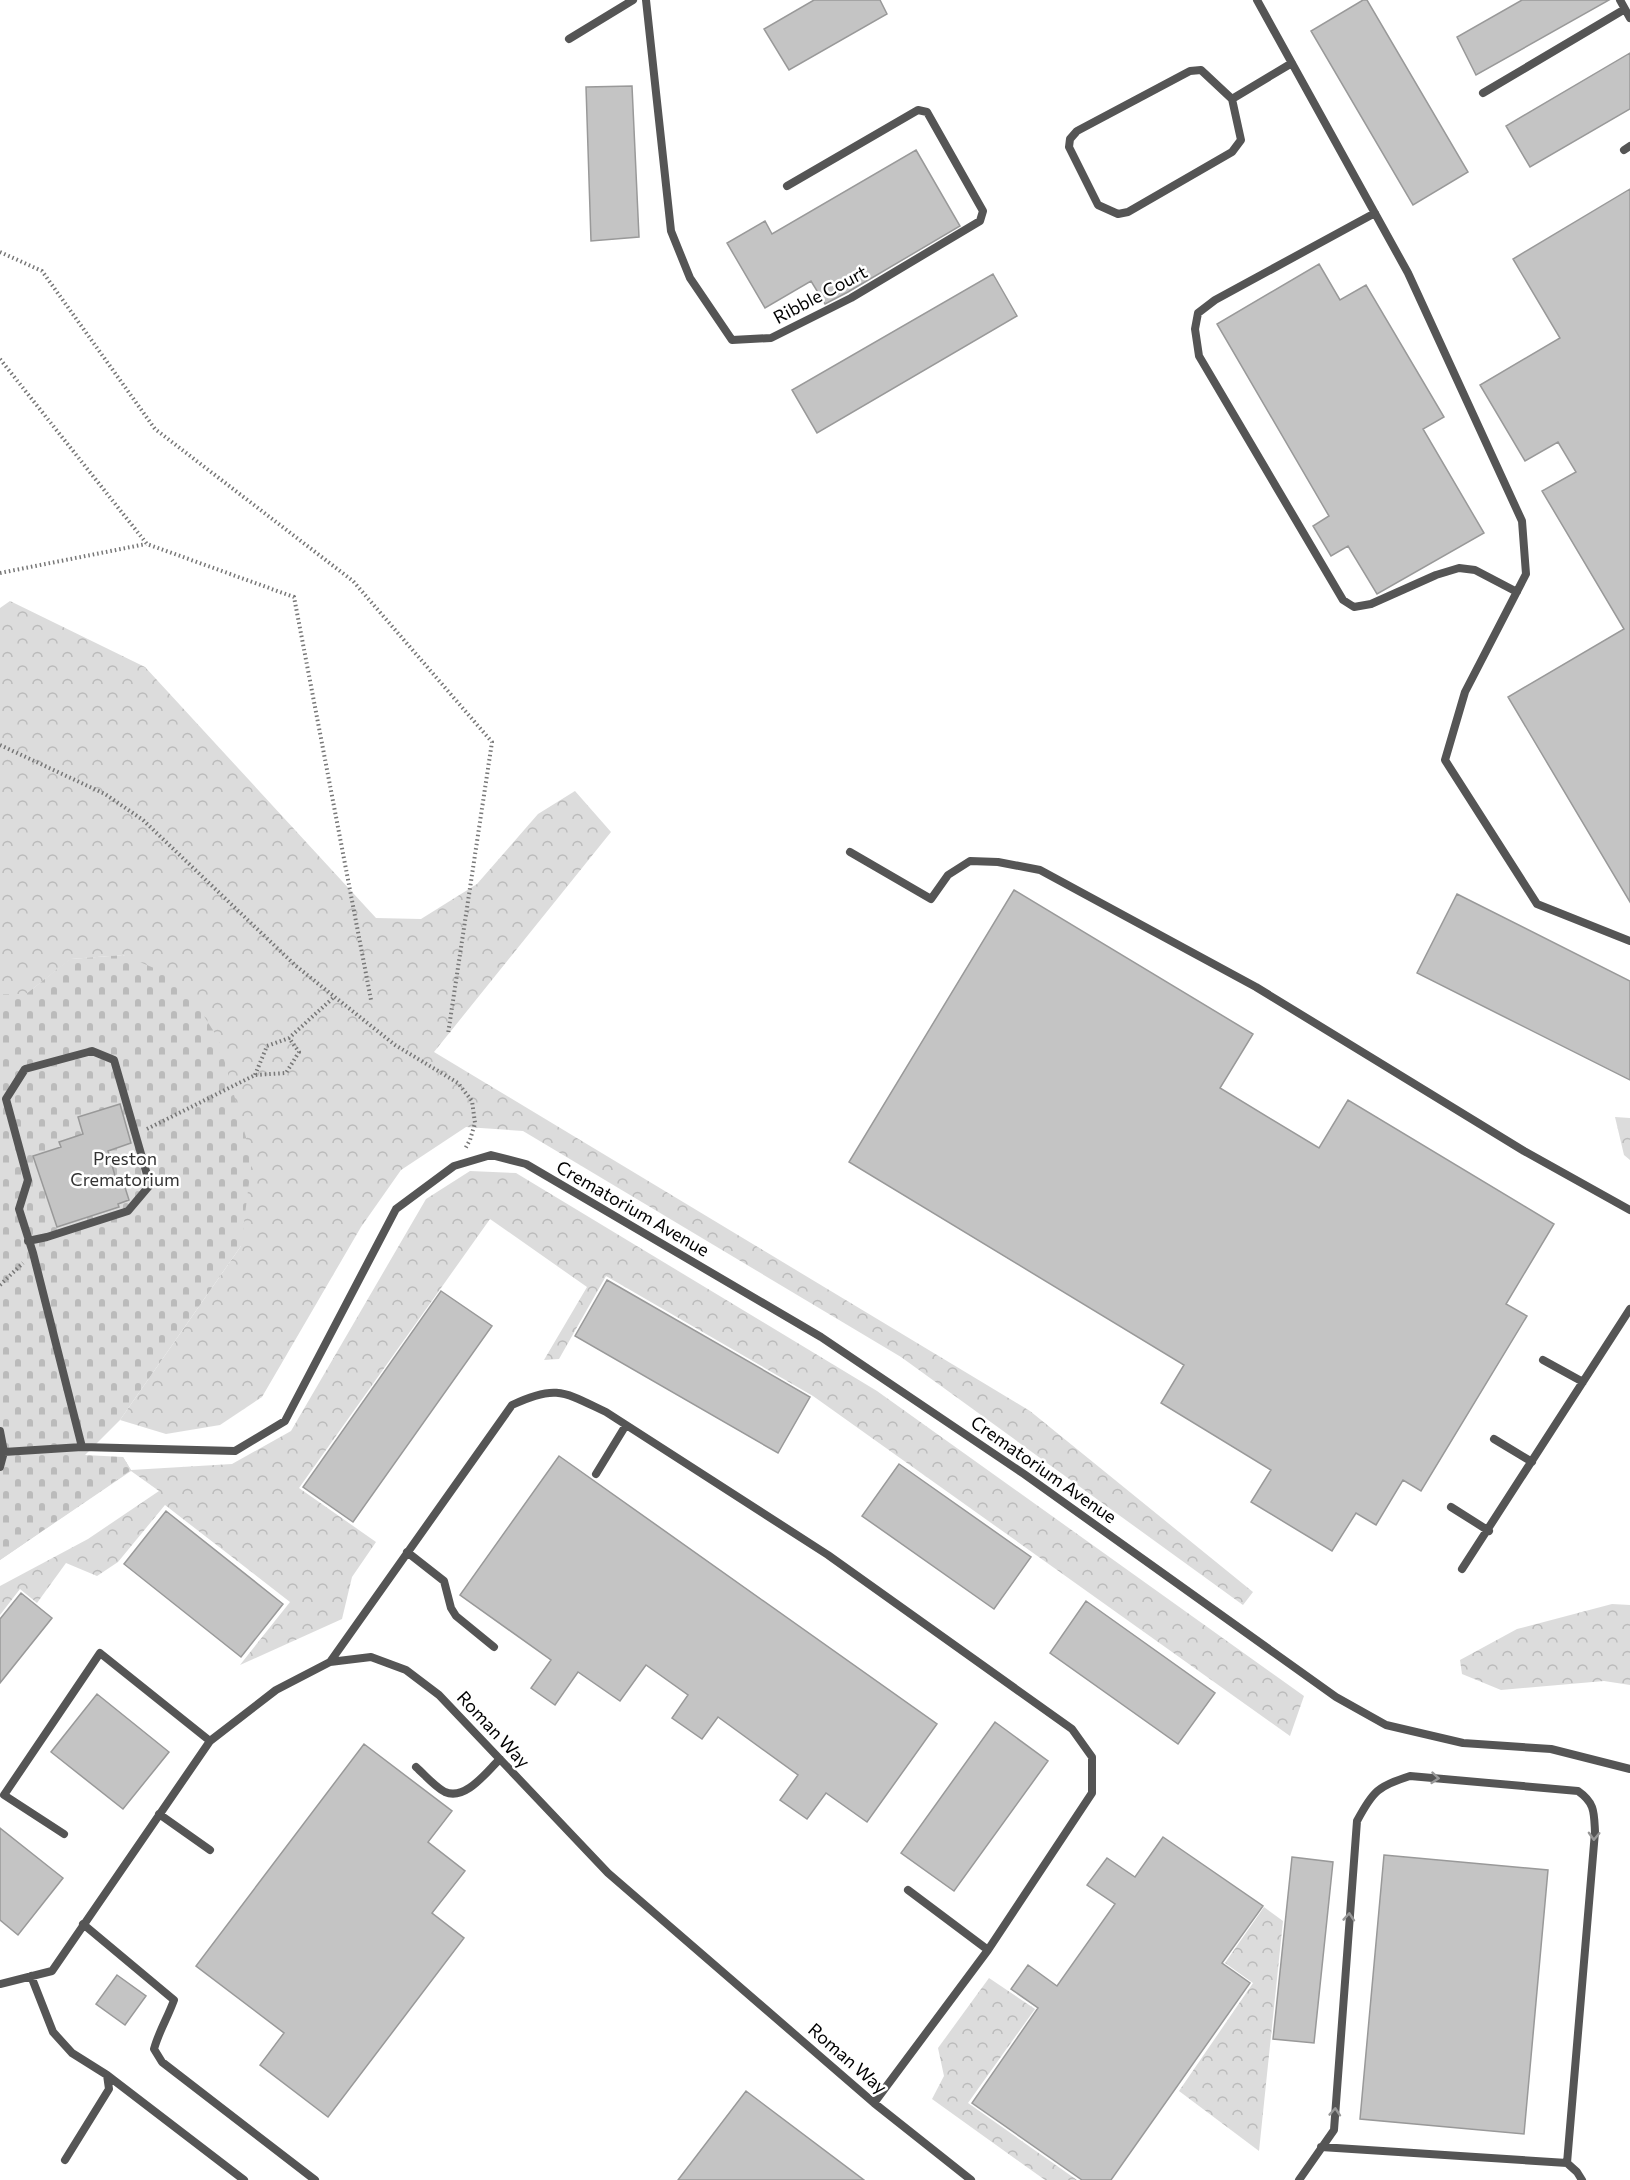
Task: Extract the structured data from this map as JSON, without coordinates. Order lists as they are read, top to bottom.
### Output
{
  "streets": {
    "lane": ["Ribble Court", "Crematorium Avenue", "Roman Way"]
  },
  "parks": ["Preston Crematorium"]
}
